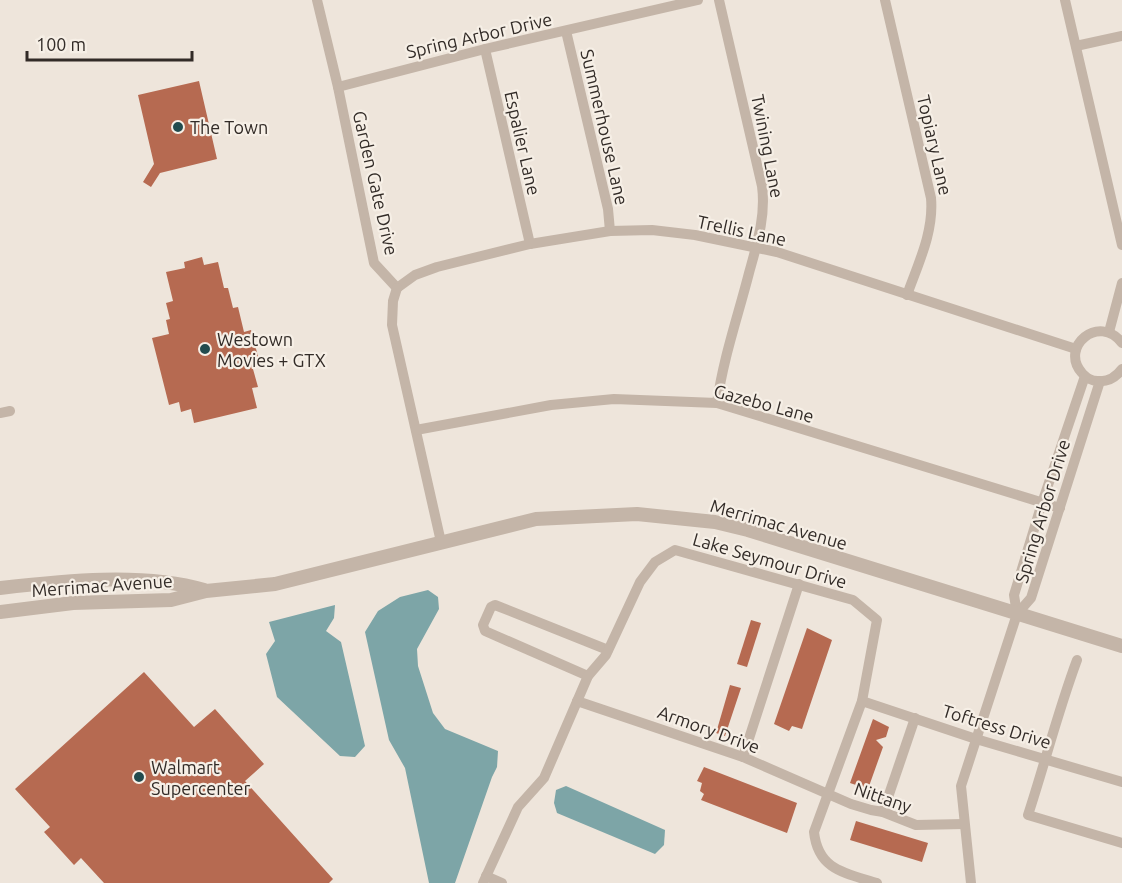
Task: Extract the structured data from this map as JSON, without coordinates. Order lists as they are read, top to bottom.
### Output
{
  "streets": {
    "street": [
      "Spring Arbor Drive",
      "Summerhouse Lane",
      "Espalier Lane",
      "Topiary Lane",
      "Twining Lane",
      "Garden Gate Drive",
      "Trellis Lane",
      "Gazebo Lane",
      "Merrimac Avenue",
      "Lake Seymour Drive",
      "Toftress Drive",
      "Armory Drive",
      "Nittany"
    ]
  },
  "crossings": [
    ["Spring Arbor Drive", "Summerhouse Lane"],
    ["Spring Arbor Drive", "Espalier Lane"],
    ["Spring Arbor Drive", "Garden Gate Drive"],
    ["Spring Arbor Drive", "Gazebo Lane"],
    ["Spring Arbor Drive", "Merrimac Avenue"],
    ["Summerhouse Lane", "Trellis Lane"],
    ["Espalier Lane", "Trellis Lane"],
    ["Topiary Lane", "Trellis Lane"],
    ["Twining Lane", "Trellis Lane"],
    ["Twining Lane", "Gazebo Lane"],
    ["Garden Gate Drive", "Trellis Lane"],
    ["Lake Seymour Drive", "Toftress Drive"],
    ["Lake Seymour Drive", "Armory Drive"],
    ["Lake Seymour Drive", "Nittany"],
    ["Armory Drive", "Nittany"]
  ],
  "places": ["The Town", "Westown Movies + GTX", "Walmart Supercenter"],
  "scale_bar": "100 m"
}
